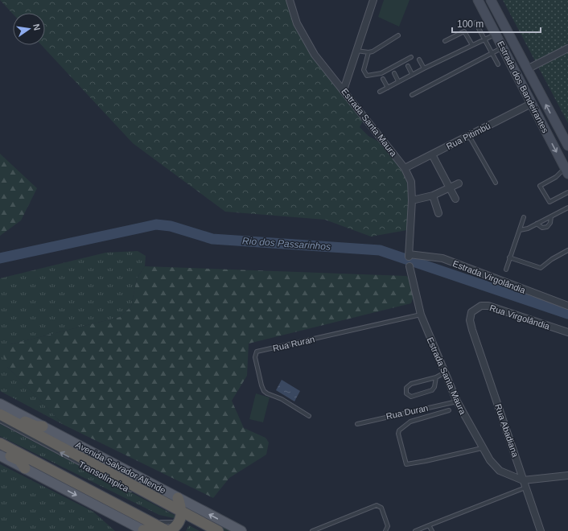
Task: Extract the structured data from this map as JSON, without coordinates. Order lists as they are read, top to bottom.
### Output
{
  "streets": {
    "highway": ["Avenida Salvador Allende"],
    "main road": ["Estrada dos Bandeirantes"],
    "street": [
      "Estrada Santa Maura",
      "Rua Pitimbú",
      "Estrada Virgolândia",
      "Rua Virgolândia",
      "Rua Abadiana"
    ],
    "lane": ["Rua Ruran", "Rua Duran", "Transolímpica"]
  },
  "crossings": [
    ["Estrada dos Bandeirantes", "Rua Pitimbú"],
    ["Estrada Santa Maura", "Rua Pitimbú"],
    ["Estrada Santa Maura", "Estrada Virgolândia"],
    ["Estrada Santa Maura", "Rua Ruran"],
    ["Estrada Santa Maura", "Rua Duran"],
    ["Estrada Santa Maura", "Rua Abadiana"],
    ["Rua Virgolândia", "Rua Abadiana"],
    ["Avenida Salvador Allende", "Transolímpica"]
  ],
  "one_way": ["Transolímpica"],
  "water": ["Rio dos Passarinhos"],
  "scale_bar": "100 m",
  "north": "right"
}
